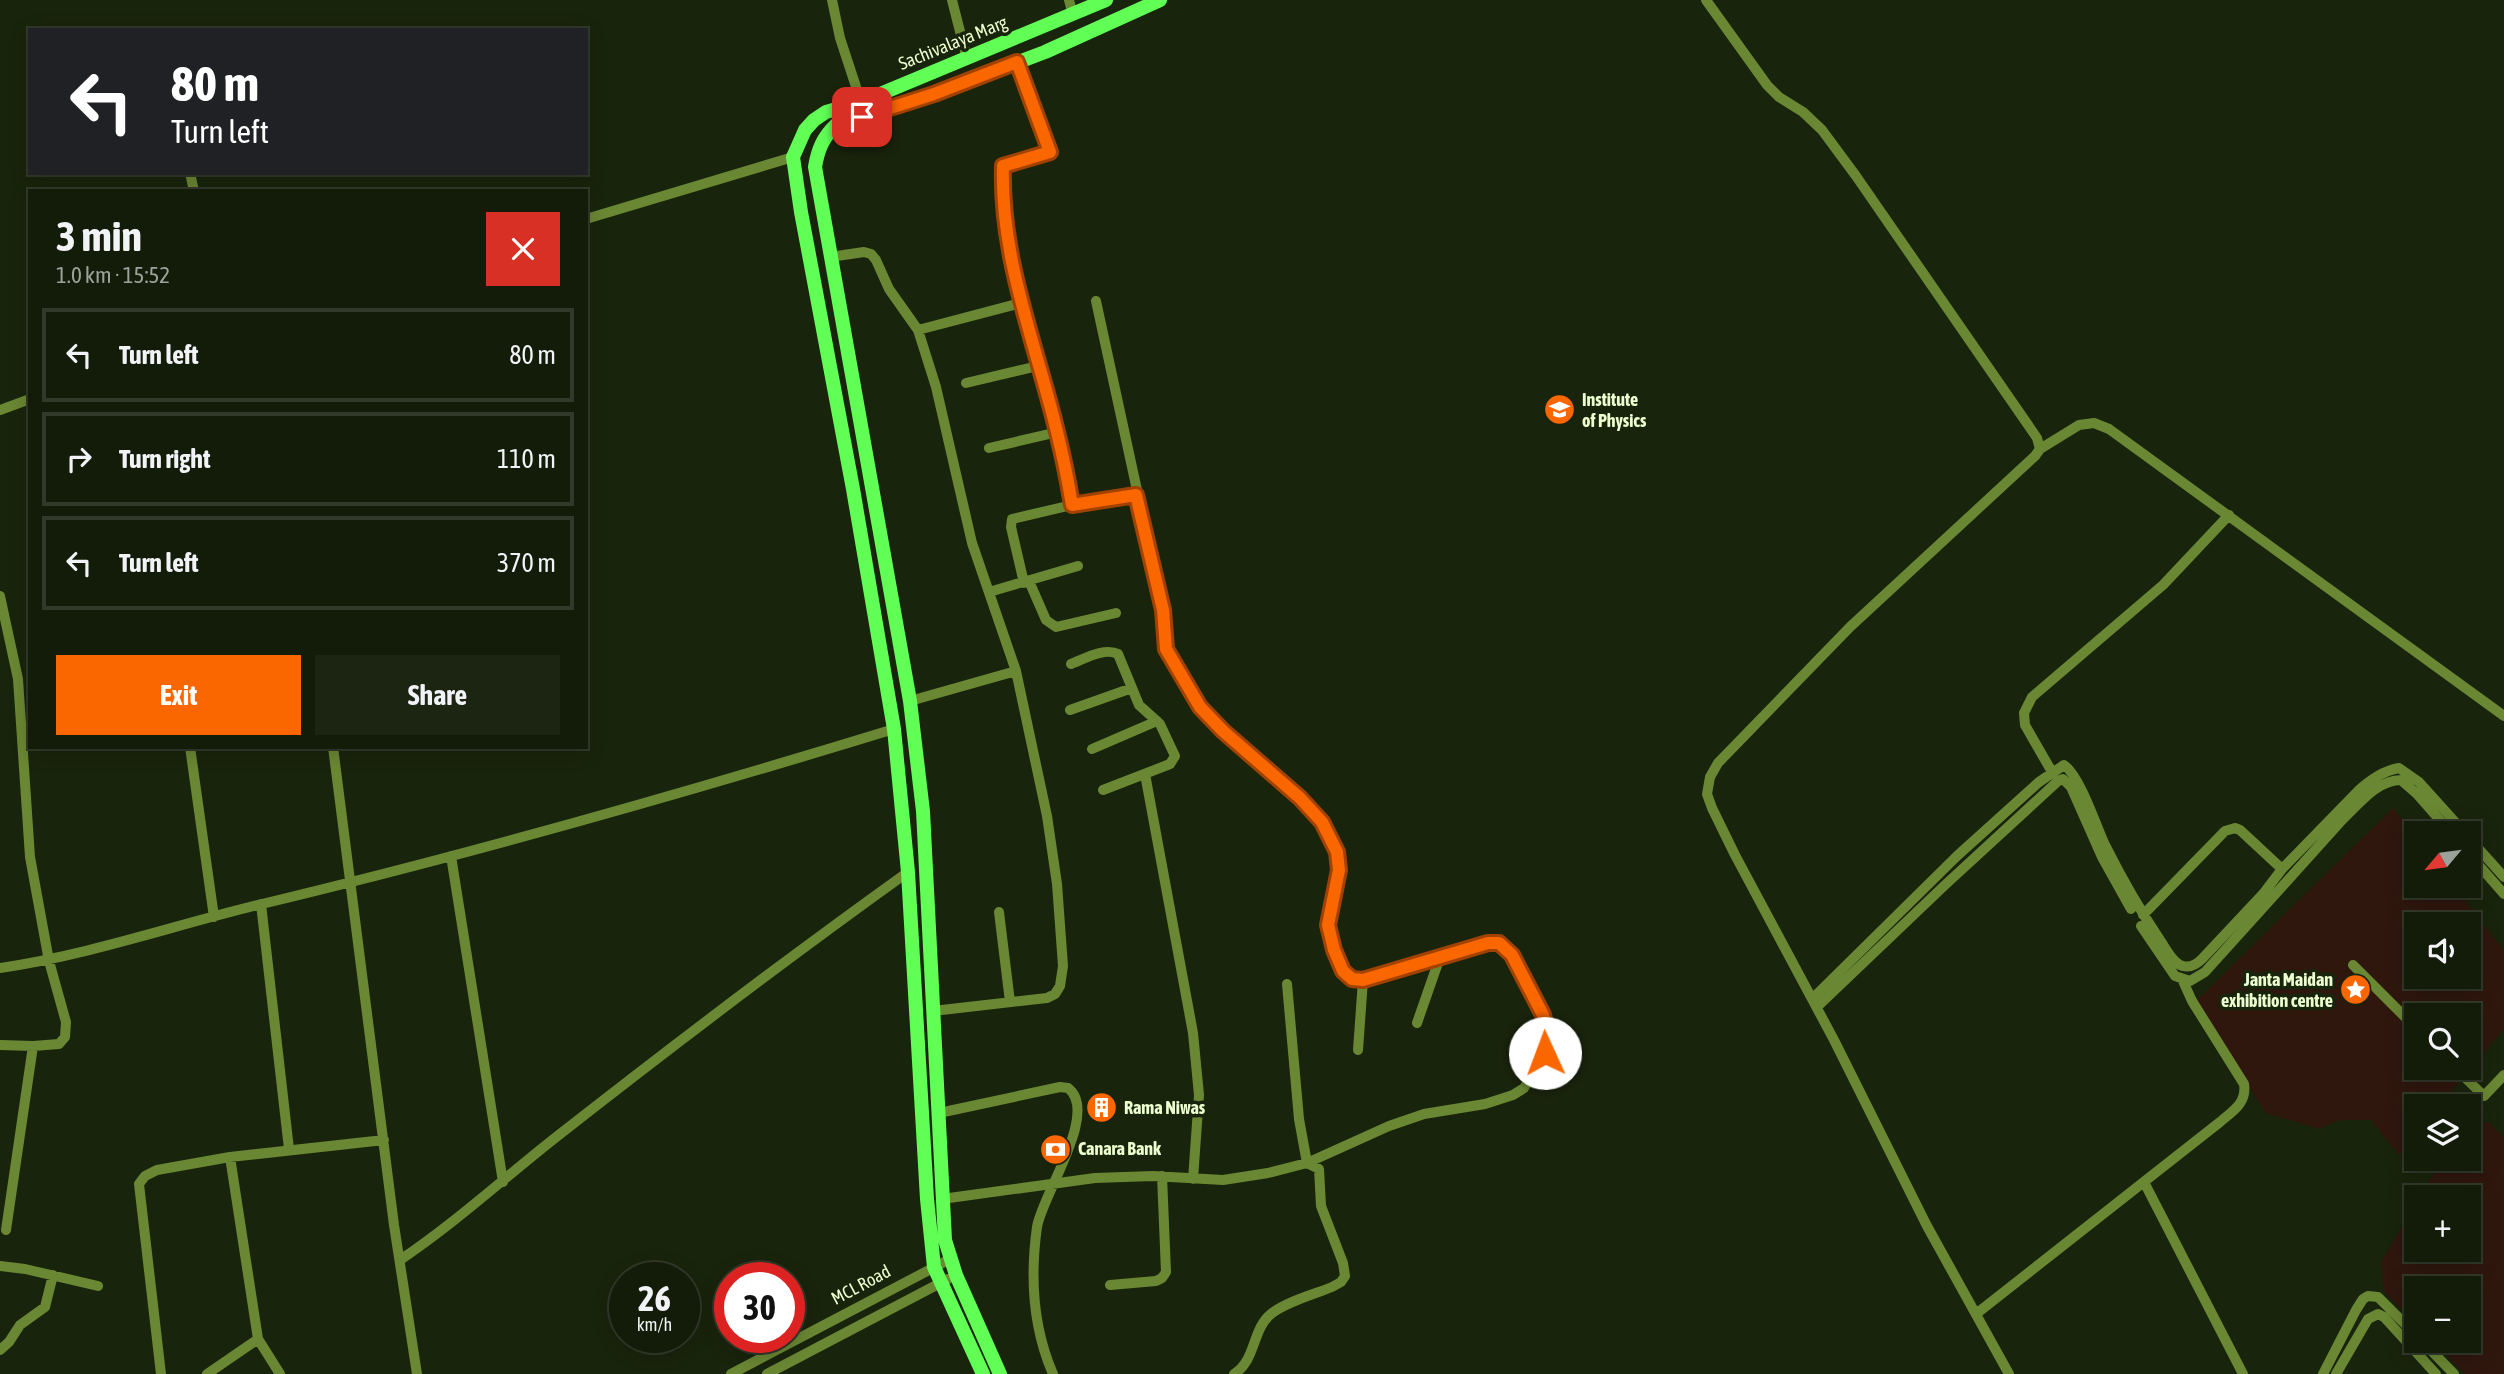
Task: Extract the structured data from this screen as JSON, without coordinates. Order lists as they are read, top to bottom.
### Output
{
  "streets": {
    "main road": ["Sachivalaya Marg"],
    "street": ["MCL Road"]
  },
  "places": {
    "school or university": ["Institute of Physics"],
    "place": ["Janta Maidan exhibition centre"],
    "building": ["Rama Niwas"],
    "bank": ["Canara Bank"]
  },
  "north": "bottom left",
  "page": {
    "turn": ["80 m", "Turn left"],
    "heading": ["3 min", "1.0 km · 15:52"],
    "list": [
      {
        "name": "Turn left",
        "value": "80 m"
      },
      {
        "name": "Turn right",
        "value": "110 m"
      },
      {
        "name": "Turn left",
        "value": "370 m"
      }
    ],
    "buttons": ["Exit", "Share"],
    "map_buttons": ["+", "−"],
    "speed": "26 km/h",
    "limit": "30"
  }
}
